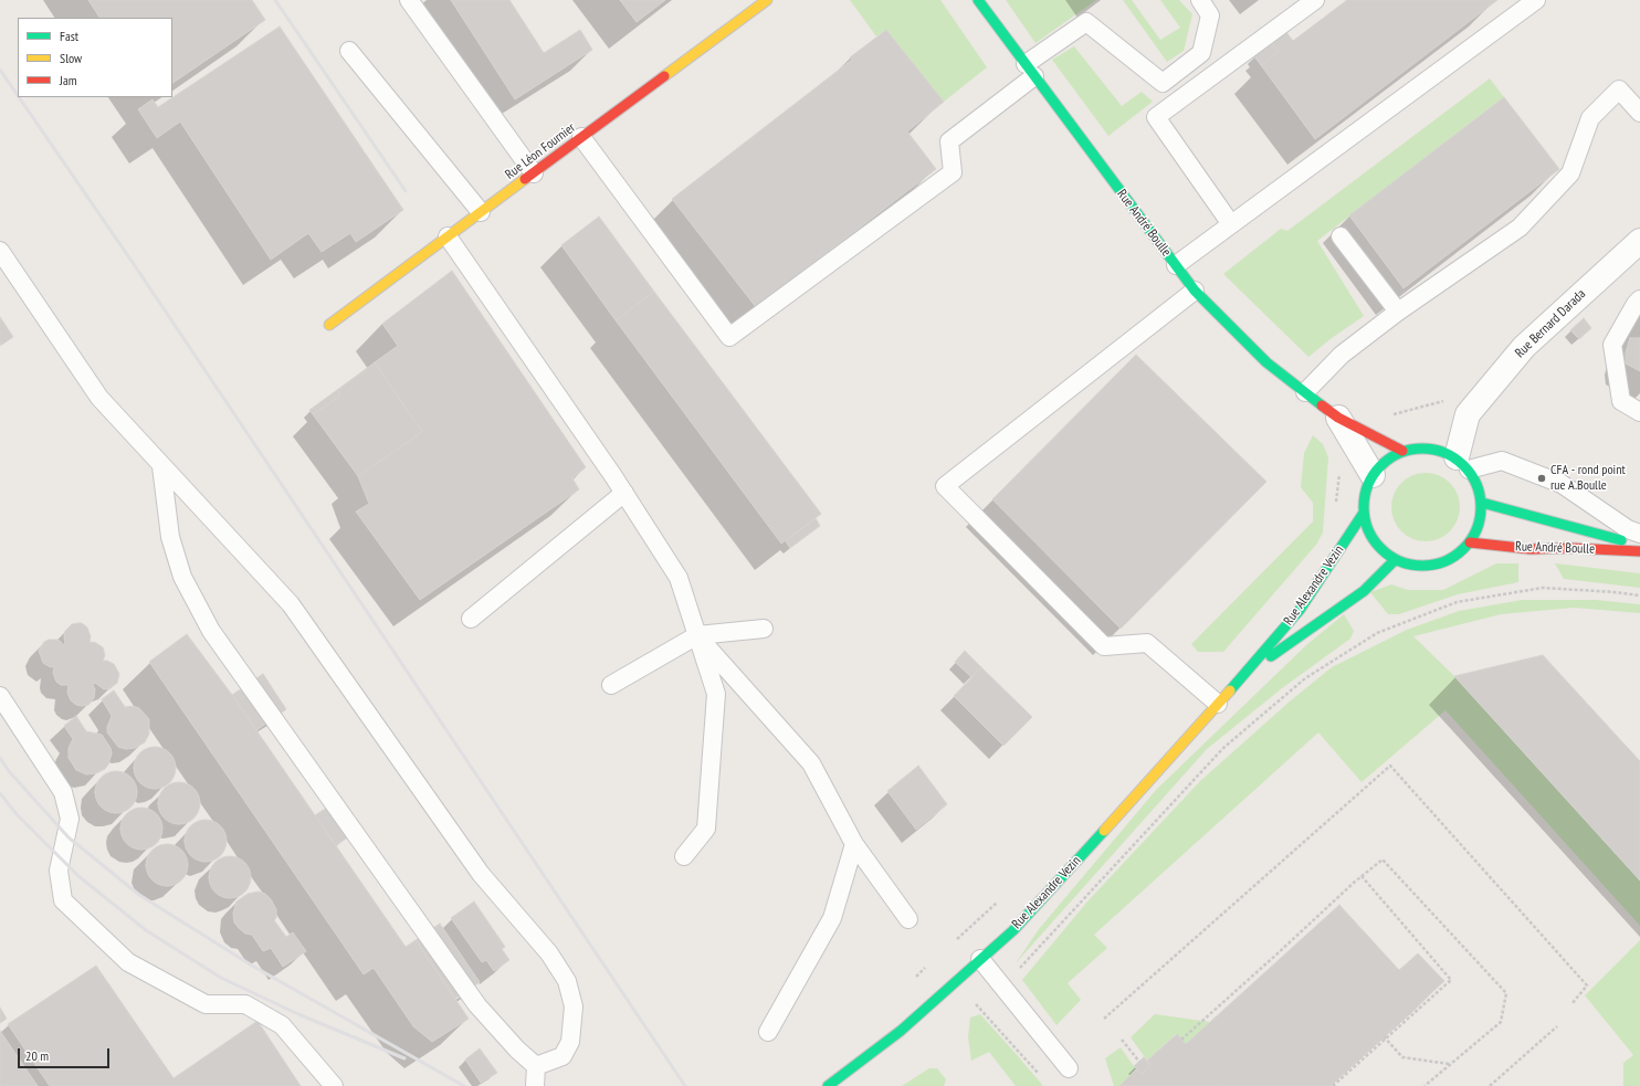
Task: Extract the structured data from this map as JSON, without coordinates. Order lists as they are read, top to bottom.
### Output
{
  "streets": {
    "street": [
      "Rue Léon Fournier",
      "Rue André Boulle",
      "Rue Bernard Darada",
      "Rue Alexandre Vezin"
    ]
  },
  "crossings": [
    ["Rue André Boulle", "Rue Bernard Darada"],
    ["Rue André Boulle", "Rue Alexandre Vezin"],
    ["Rue Bernard Darada", "Rue Alexandre Vezin"]
  ],
  "places": ["CFA - rond point rue A.Boulle"],
  "legend": ["Fast", "Slow", "Jam"],
  "scale_bar": "20 m"
}
